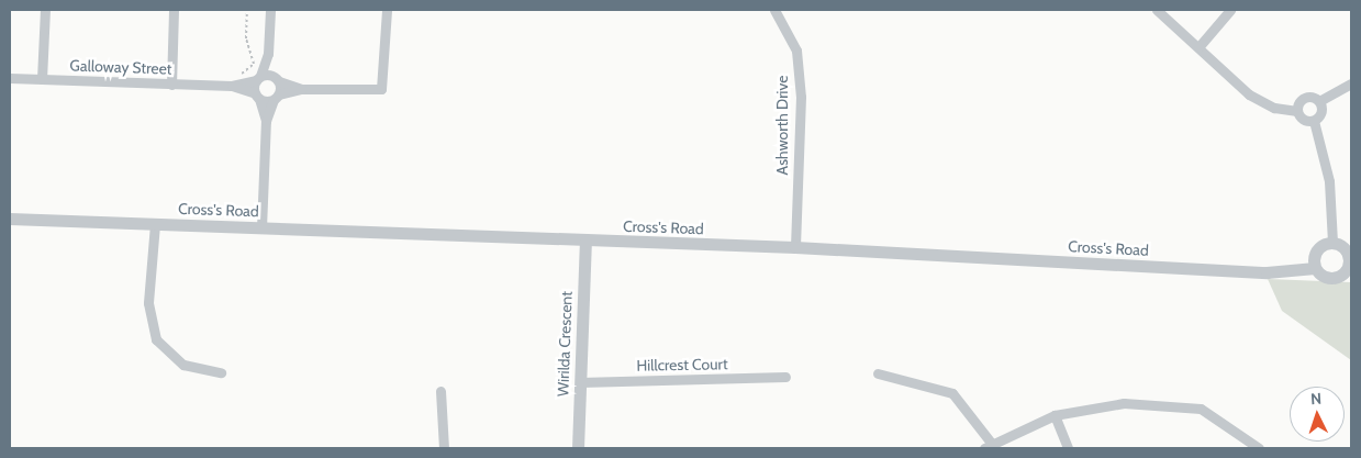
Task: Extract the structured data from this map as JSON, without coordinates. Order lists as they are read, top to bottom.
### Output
{
  "streets": {
    "street": [
      "Galloway Street",
      "Ashworth Drive",
      "Cross's Road",
      "Wirilda Crescent",
      "Hillcrest Court"
    ]
  },
  "crossings": [
    ["Ashworth Drive", "Cross's Road"],
    ["Cross's Road", "Wirilda Crescent"],
    ["Wirilda Crescent", "Hillcrest Court"]
  ],
  "north": "top"
}
